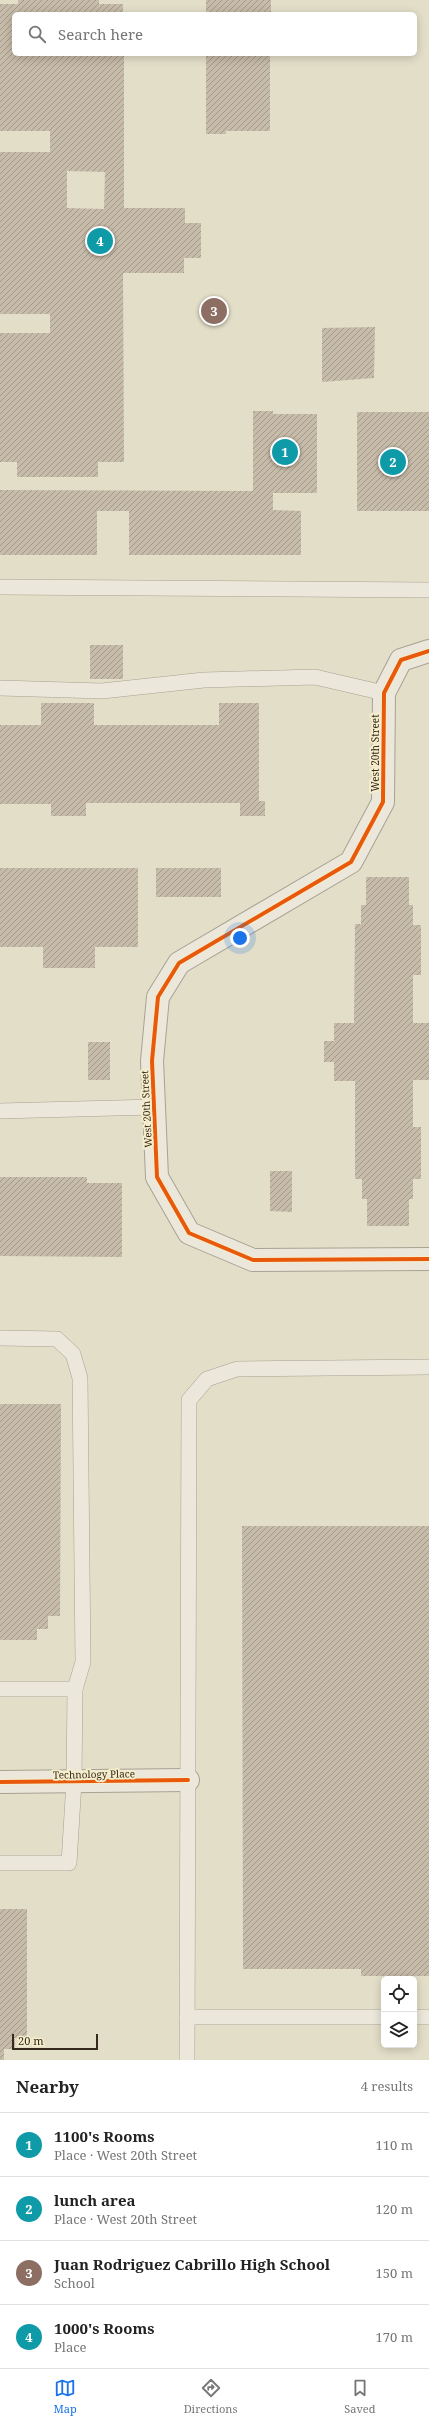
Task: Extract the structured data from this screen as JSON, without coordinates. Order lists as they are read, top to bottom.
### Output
{
  "streets": {
    "street": ["West 20th Street", "Technology Place"]
  },
  "scale_bar": "20 m",
  "page": {
    "search": "Search here",
    "pins": [
      "4",
      "3",
      "1",
      "2"
    ],
    "scale": "20 m",
    "heading": ["Nearby", "4 results"],
    "list": [
      {
        "mark": "1",
        "name": "1100's Rooms",
        "note": "Place · West 20th Street",
        "value": "110 m"
      },
      {
        "mark": "2",
        "name": "lunch area",
        "note": "Place · West 20th Street",
        "value": "120 m"
      },
      {
        "mark": "3",
        "name": "Juan Rodriguez Cabrillo High School",
        "note": "School",
        "value": "150 m"
      },
      {
        "mark": "4",
        "name": "1000's Rooms",
        "note": "Place",
        "value": "170 m"
      }
    ],
    "nav": ["Map", "Directions", "Saved"]
  }
}
